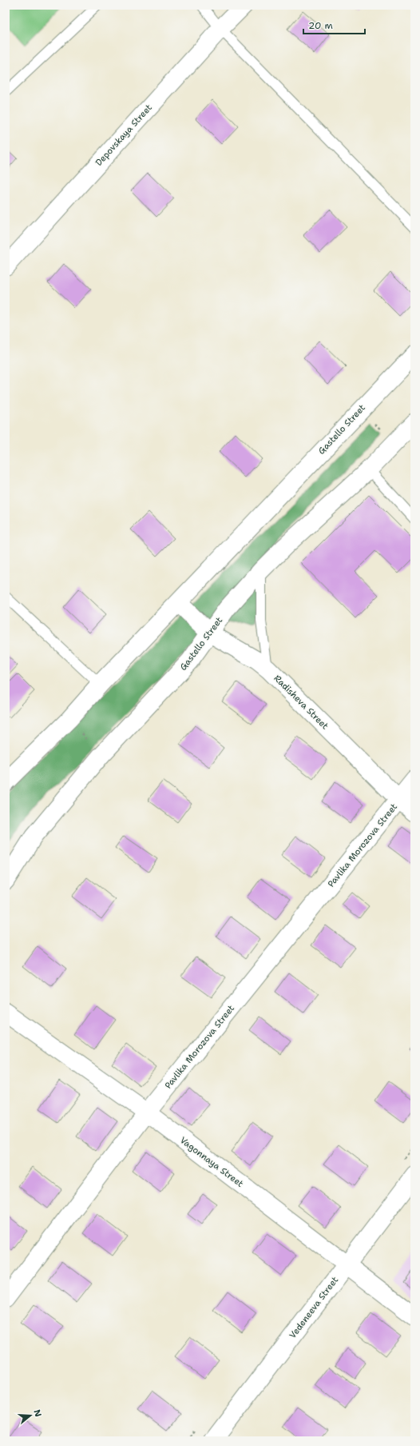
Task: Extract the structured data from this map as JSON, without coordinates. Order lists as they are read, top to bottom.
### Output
{
  "streets": {
    "street": [
      "Depovskaya Street",
      "Gastello Street",
      "Radisheva Street",
      "Pavlika Morozova Street",
      "Vagonnaya Street",
      "Vedeneeva Street"
    ]
  },
  "crossings": [
    ["Gastello Street", "Radisheva Street"],
    ["Radisheva Street", "Pavlika Morozova Street"],
    ["Pavlika Morozova Street", "Vagonnaya Street"],
    ["Vagonnaya Street", "Vedeneeva Street"]
  ],
  "scale_bar": "20 m",
  "north": "right"
}
